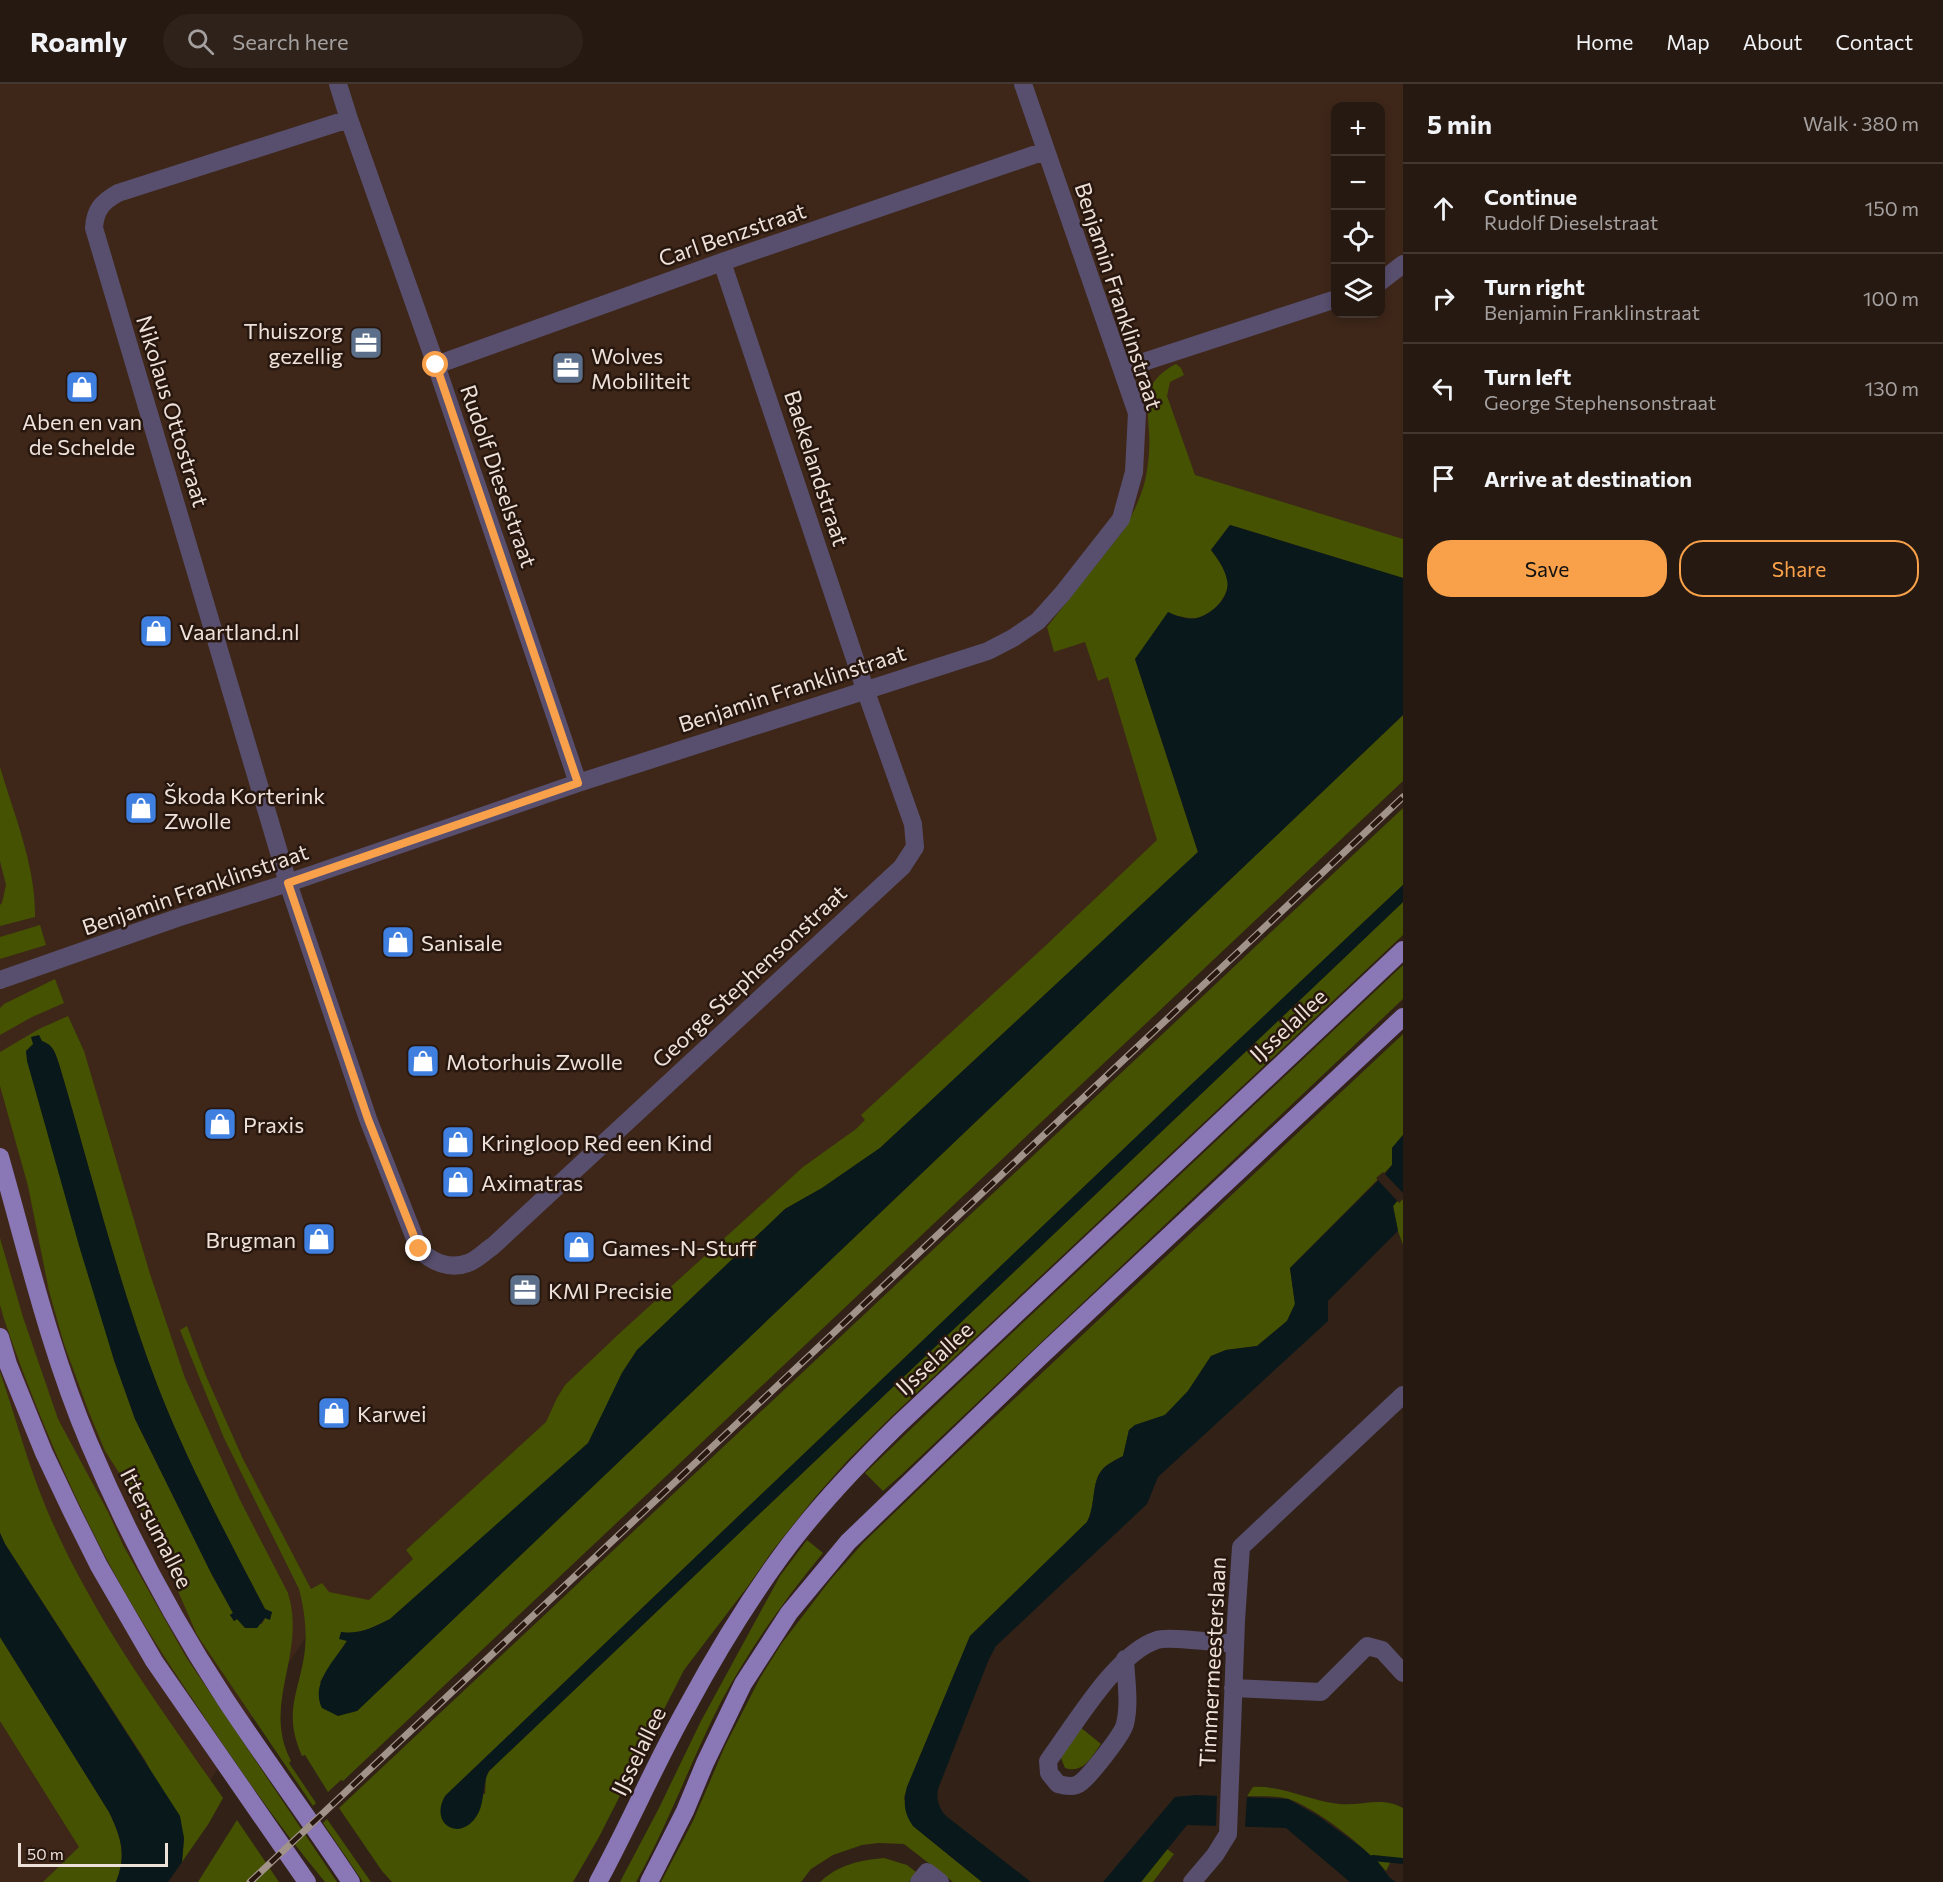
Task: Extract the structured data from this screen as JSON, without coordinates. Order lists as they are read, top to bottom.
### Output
{
  "streets": {
    "main road": ["IJsselallee", "Ittersumallee"],
    "street": [
      "Carl Benzstraat",
      "Benjamin Franklinstraat",
      "Nikolaus Ottostraat",
      "Baekelandstraat",
      "Rudolf Dieselstraat",
      "George Stephensonstraat",
      "Timmermeesterslaan"
    ]
  },
  "crossings": [
    ["Carl Benzstraat", "Benjamin Franklinstraat"],
    ["Carl Benzstraat", "Baekelandstraat"],
    ["Carl Benzstraat", "Rudolf Dieselstraat"],
    ["Benjamin Franklinstraat", "Nikolaus Ottostraat"],
    ["Benjamin Franklinstraat", "Baekelandstraat"],
    ["Benjamin Franklinstraat", "Rudolf Dieselstraat"],
    ["Benjamin Franklinstraat", "George Stephensonstraat"],
    ["Nikolaus Ottostraat", "Rudolf Dieselstraat"],
    ["Nikolaus Ottostraat", "George Stephensonstraat"],
    ["Baekelandstraat", "George Stephensonstraat"]
  ],
  "places": {
    "office": ["Thuiszorg gezellig", "Wolves Mobiliteit", "KMI Precisie"],
    "shop": [
      "Aben en van de Schelde",
      "Vaartland.nl",
      "Škoda Korterink Zwolle",
      "Sanisale",
      "Motorhuis Zwolle",
      "Praxis",
      "Kringloop Red een Kind",
      "Aximatras",
      "Brugman",
      "Games-N-Stuff",
      "Karwei"
    ]
  },
  "scale_bar": "50 m",
  "page": {
    "header": "Roamly",
    "search": "Search here",
    "nav": [
      "Home",
      "Map",
      "About",
      "Contact"
    ],
    "heading": ["5 min", "Walk · 380 m"],
    "map_buttons": ["+", "−"],
    "list": [
      ["Continue", "Rudolf Dieselstraat", "150 m"],
      ["Turn right", "Benjamin Franklinstraat", "100 m"],
      ["Turn left", "George Stephensonstraat", "130 m"],
      "Arrive at destination"
    ],
    "buttons": ["Save", "Share"],
    "scale": "50 m"
  }
}
